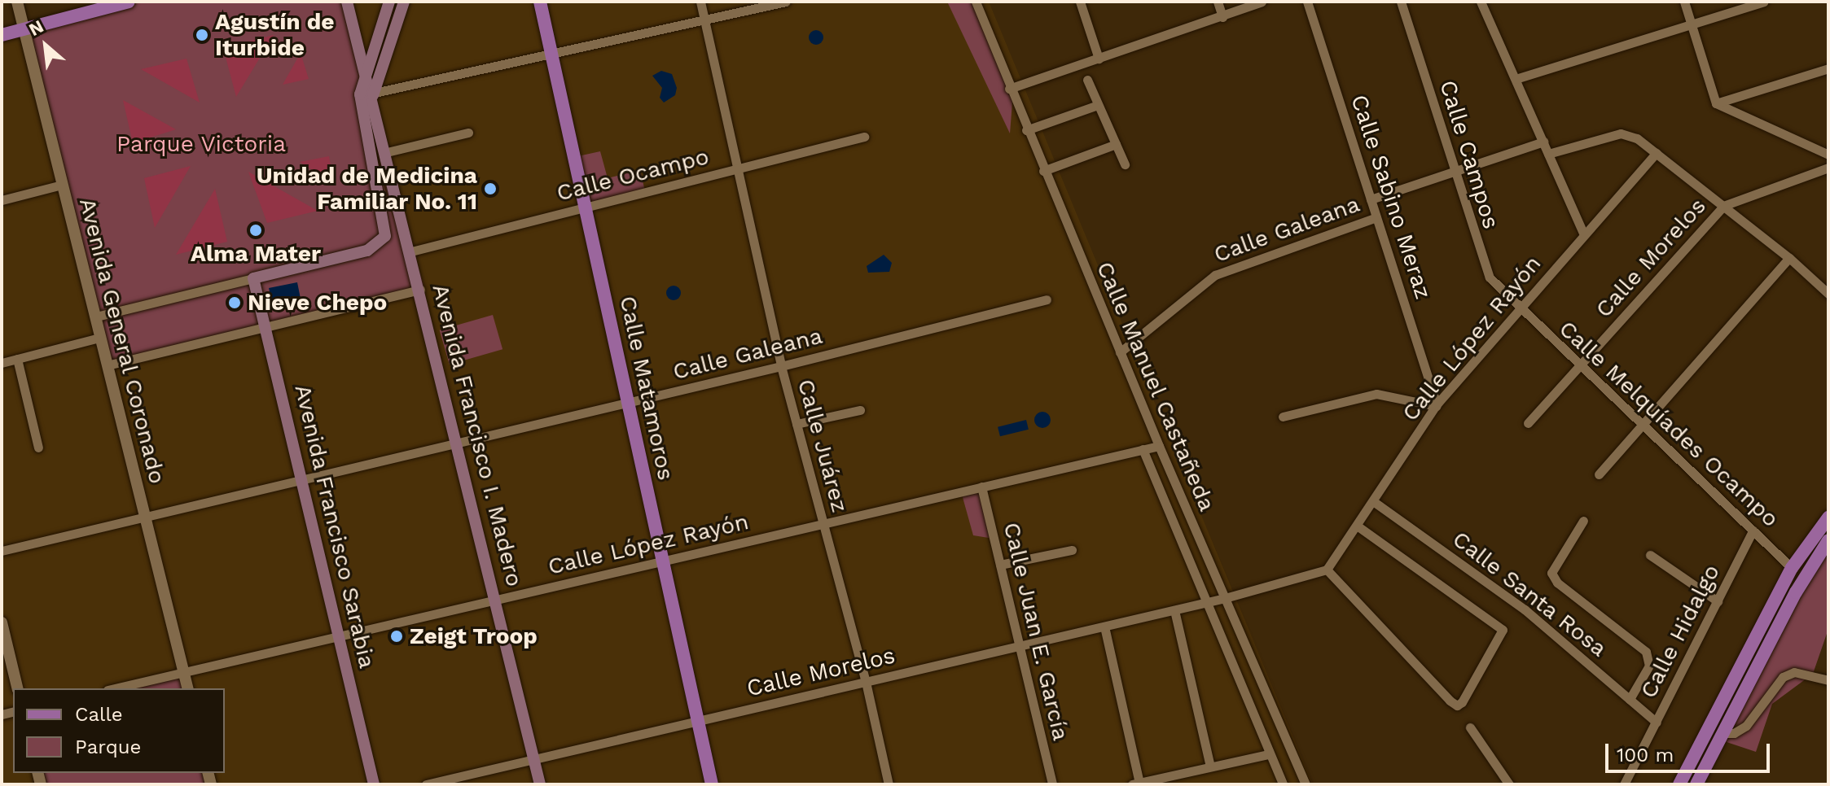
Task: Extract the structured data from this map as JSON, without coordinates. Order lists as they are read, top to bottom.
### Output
{
  "streets": {
    "main road": ["Calle Matamoros", "Avenida Francisco I. Madero", "Avenida Francisco Sarabia"],
    "street": [
      "Calle Campos",
      "Calle Ocampo",
      "Calle Sabino Meraz",
      "Calle Galeana",
      "Calle Morelos",
      "Calle López Rayón",
      "Avenida General Coronado",
      "Calle Manuel Castañeda",
      "Calle Melquíades Ocampo",
      "Calle Juárez",
      "Calle Santa Rosa",
      "Calle Juan E. García",
      "Calle Hidalgo"
    ]
  },
  "crossings": [
    ["Calle Campos", "Calle Galeana"],
    ["Calle Campos", "Calle López Rayón"],
    ["Calle Campos", "Calle Melquíades Ocampo"],
    ["Calle Ocampo", "Calle Matamoros"],
    ["Calle Ocampo", "Avenida Francisco I. Madero"],
    ["Calle Ocampo", "Calle Juárez"],
    ["Calle Sabino Meraz", "Calle Galeana"],
    ["Calle Sabino Meraz", "Calle López Rayón"],
    ["Calle Galeana", "Avenida General Coronado"],
    ["Calle Galeana", "Calle Manuel Castañeda"],
    ["Calle Galeana", "Calle Matamoros"],
    ["Calle Galeana", "Avenida Francisco I. Madero"],
    ["Calle Galeana", "Calle Juárez"],
    ["Calle Galeana", "Avenida Francisco Sarabia"],
    ["Calle Morelos", "Calle Manuel Castañeda"],
    ["Calle Morelos", "Calle Matamoros"],
    ["Calle Morelos", "Calle Melquíades Ocampo"],
    ["Calle Morelos", "Avenida Francisco I. Madero"],
    ["Calle Morelos", "Calle Juárez"],
    ["Calle Morelos", "Calle Juan E. García"],
    ["Calle López Rayón", "Avenida General Coronado"],
    ["Calle López Rayón", "Calle Manuel Castañeda"],
    ["Calle López Rayón", "Calle Matamoros"],
    ["Calle López Rayón", "Calle Melquíades Ocampo"],
    ["Calle López Rayón", "Avenida Francisco I. Madero"],
    ["Calle López Rayón", "Calle Juárez"],
    ["Calle López Rayón", "Avenida Francisco Sarabia"],
    ["Calle López Rayón", "Calle Santa Rosa"],
    ["Calle López Rayón", "Calle Juan E. García"],
    ["Calle Melquíades Ocampo", "Calle Hidalgo"],
    ["Calle Santa Rosa", "Calle Hidalgo"]
  ],
  "parks": ["Parque Victoria"],
  "places": [
    "Agustín de Iturbide",
    "Unidad de Medicina Familiar No. 11",
    "Alma Mater",
    "Nieve Chepo",
    "Zeigt Troop"
  ],
  "legend": ["Calle", "Parque"],
  "scale_bar": "100 m",
  "north": "top left"
}
